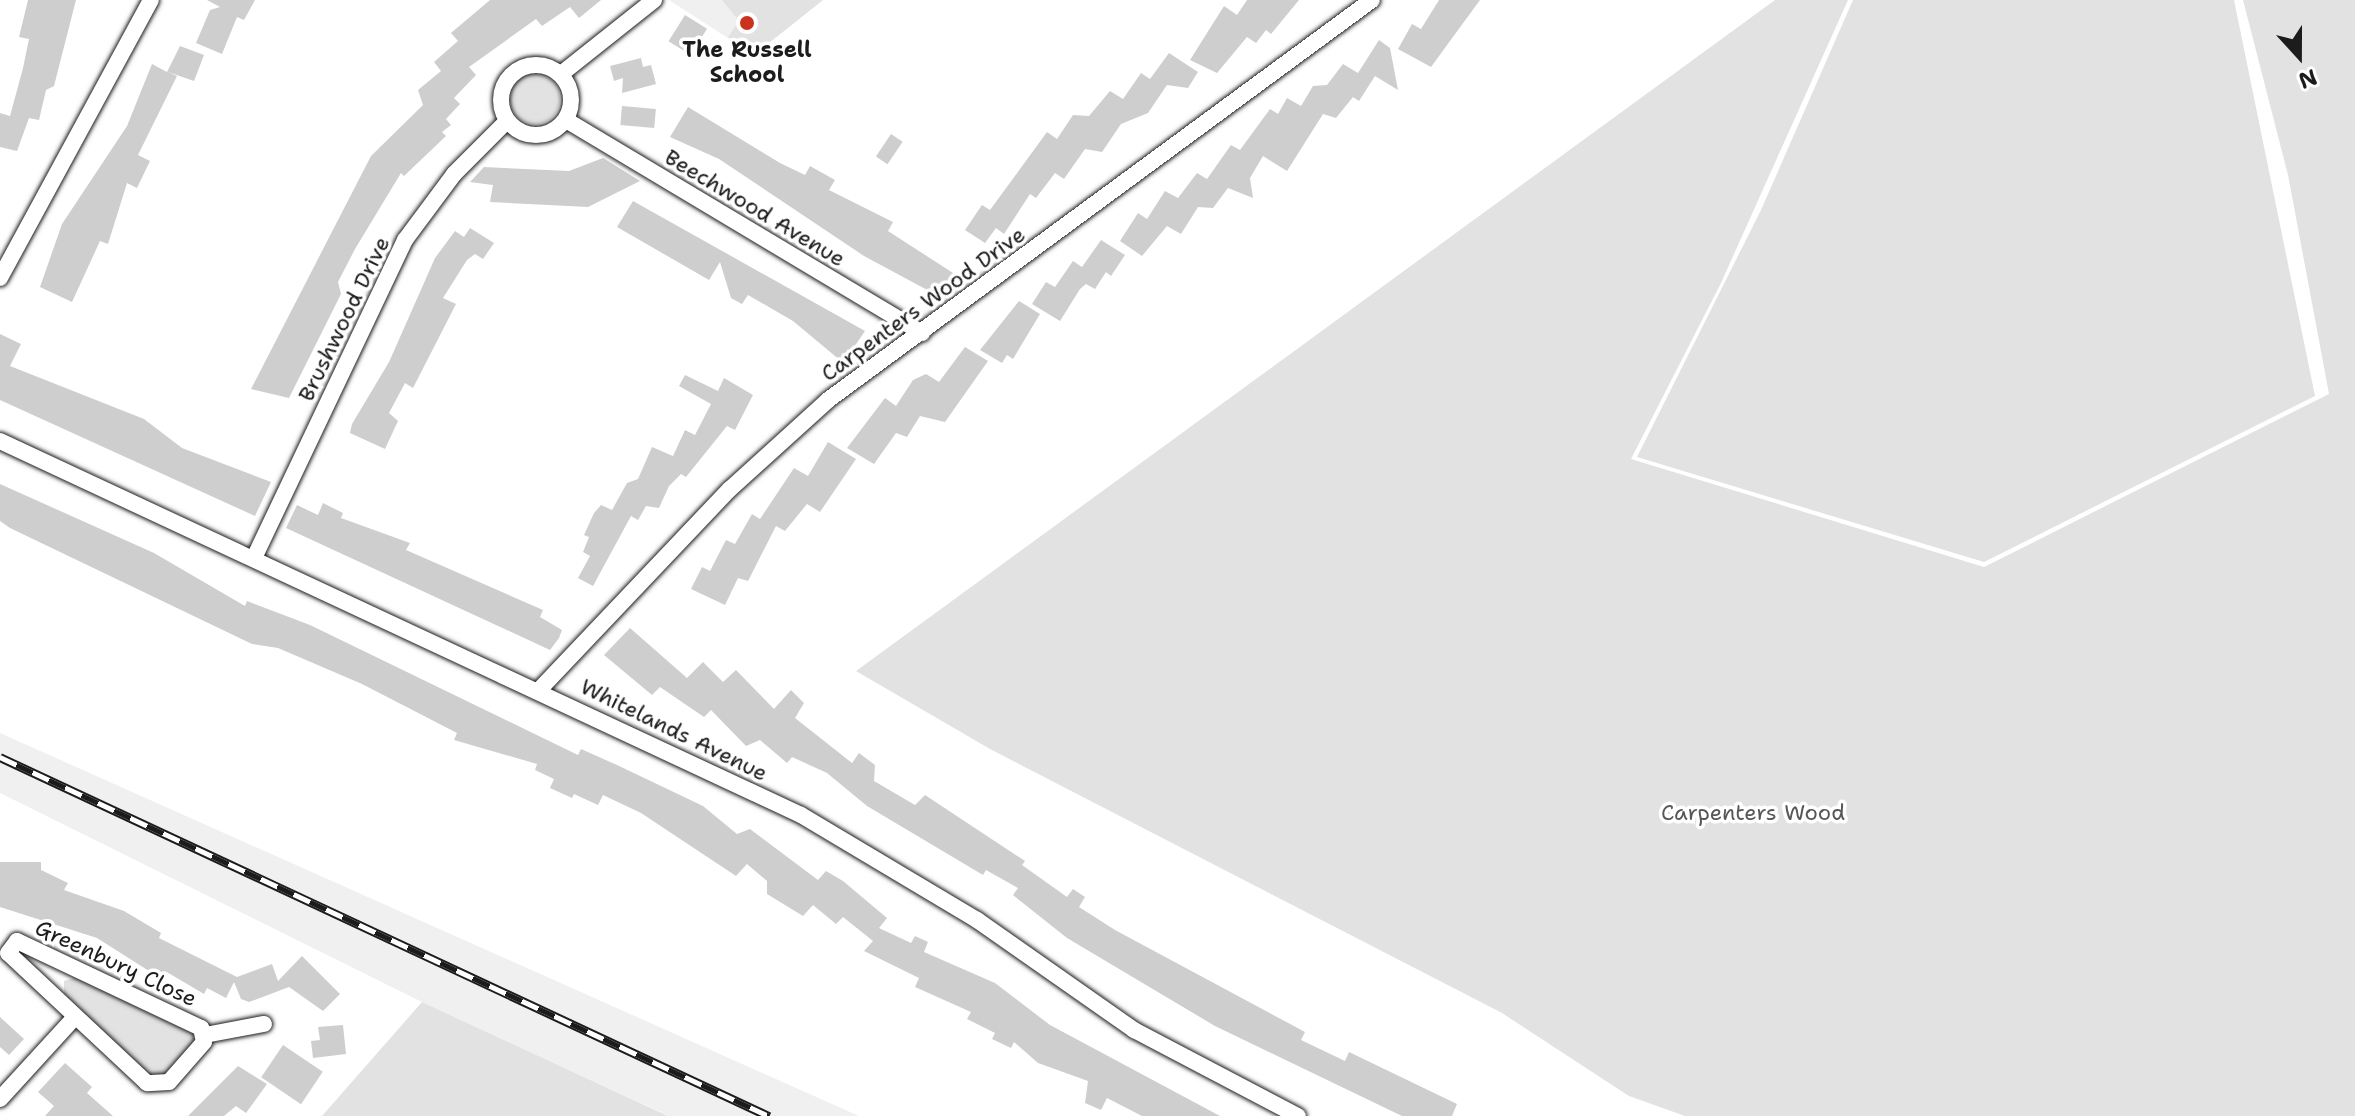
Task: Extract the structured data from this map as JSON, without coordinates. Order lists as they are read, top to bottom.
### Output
{
  "streets": {
    "street": [
      "Beechwood Avenue",
      "Carpenters Wood Drive",
      "Brushwood Drive",
      "Whitelands Avenue",
      "Greenbury Close"
    ]
  },
  "crossings": [
    ["Beechwood Avenue", "Carpenters Wood Drive"],
    ["Beechwood Avenue", "Brushwood Drive"],
    ["Carpenters Wood Drive", "Whitelands Avenue"],
    ["Brushwood Drive", "Whitelands Avenue"]
  ],
  "parks": ["Carpenters Wood"],
  "places": ["The Russell School"],
  "north": "bottom"
}
